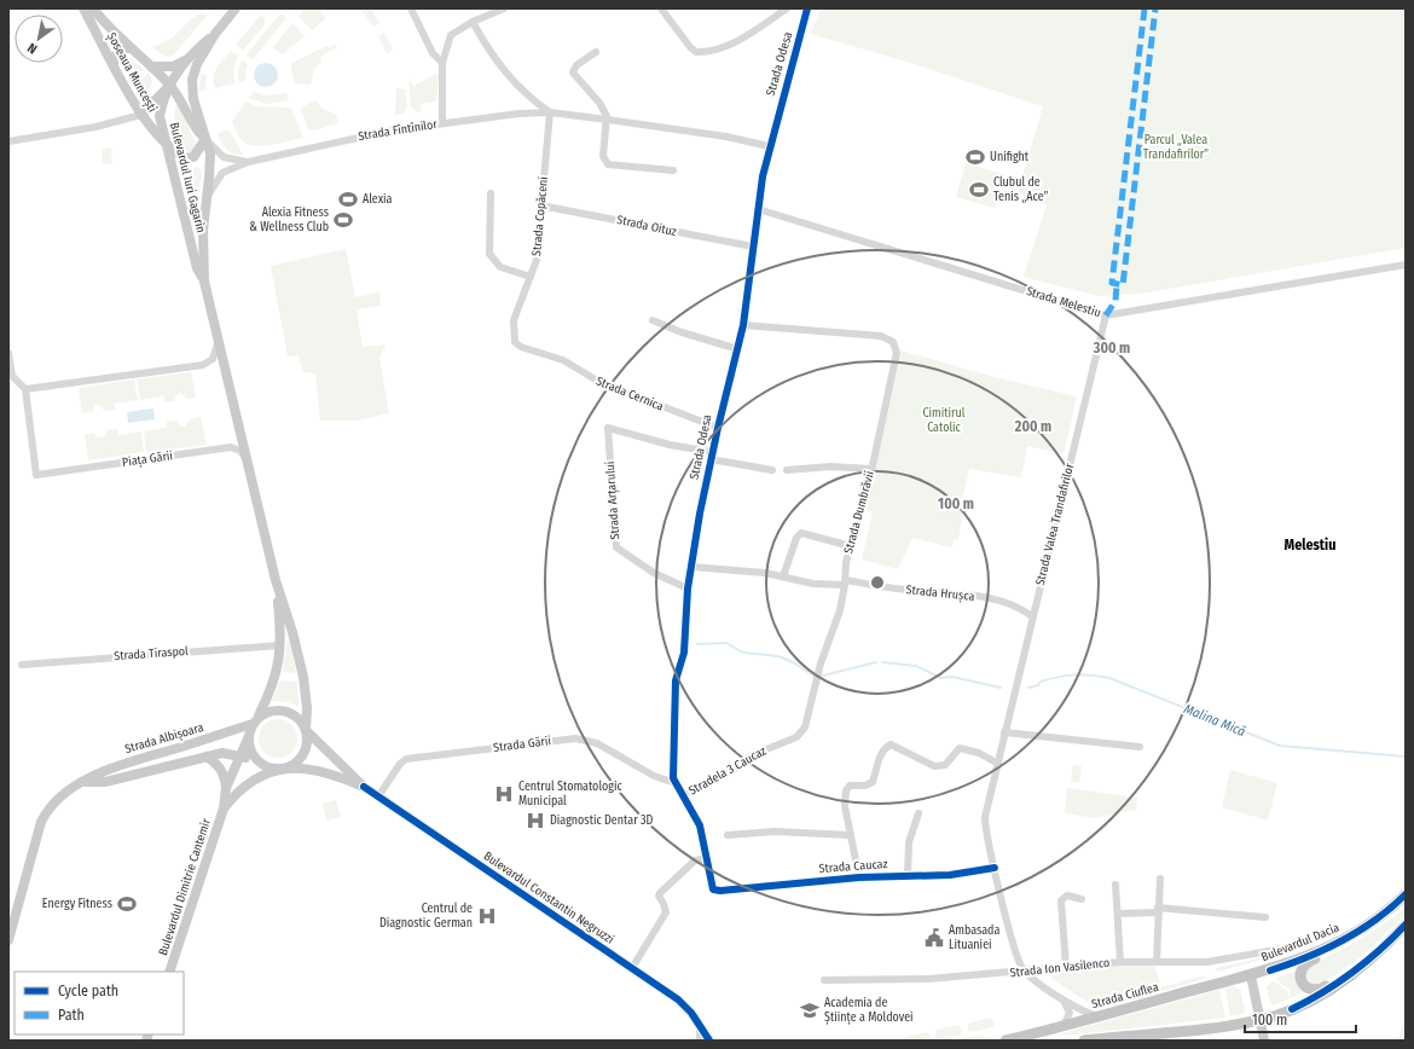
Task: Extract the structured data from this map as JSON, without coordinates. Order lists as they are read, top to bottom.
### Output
{
  "streets": {
    "highway": ["Bulevardul Dacia", "Strada Ciuflea"],
    "main road": [
      "Șoseaua Muncești",
      "Bulevardul Iuri Gagarin",
      "Strada Albișoara",
      "Bulevardul Dimitrie Cantemir",
      "Bulevardul Constantin Negruzzi"
    ],
    "street": [
      "Strada Odesa",
      "Strada Fîntînilor",
      "Strada Copăceni",
      "Strada Oituz",
      "Strada Melestiu",
      "Strada Cernica",
      "Piața Gării",
      "Strada Arțarului",
      "Strada Dumbrăvii",
      "Strada Valea Trandafirilor",
      "Strada Hrușca",
      "Strada Tiraspol",
      "Strada Gării",
      "Stradela 3 Caucaz",
      "Strada Caucaz",
      "Strada Ion Vasilenco"
    ]
  },
  "crossings": [
    ["Strada Odesa", "Strada Fîntînilor"],
    ["Strada Odesa", "Strada Oituz"],
    ["Strada Odesa", "Strada Melestiu"],
    ["Strada Odesa", "Strada Cernica"],
    ["Strada Odesa", "Strada Arțarului"],
    ["Strada Odesa", "Strada Dumbrăvii"],
    ["Strada Odesa", "Strada Hrușca"],
    ["Strada Odesa", "Strada Gării"],
    ["Strada Odesa", "Stradela 3 Caucaz"],
    ["Strada Odesa", "Strada Caucaz"],
    ["Șoseaua Muncești", "Bulevardul Iuri Gagarin"],
    ["Strada Fîntînilor", "Bulevardul Iuri Gagarin"],
    ["Strada Fîntînilor", "Strada Copăceni"],
    ["Bulevardul Iuri Gagarin", "Piața Gării"],
    ["Bulevardul Iuri Gagarin", "Strada Tiraspol"],
    ["Bulevardul Iuri Gagarin", "Strada Albișoara"],
    ["Bulevardul Iuri Gagarin", "Bulevardul Dimitrie Cantemir"],
    ["Bulevardul Iuri Gagarin", "Bulevardul Constantin Negruzzi"],
    ["Strada Copăceni", "Strada Oituz"],
    ["Strada Copăceni", "Strada Cernica"],
    ["Strada Melestiu", "Strada Valea Trandafirilor"],
    ["Strada Dumbrăvii", "Strada Hrușca"],
    ["Strada Dumbrăvii", "Stradela 3 Caucaz"],
    ["Strada Valea Trandafirilor", "Strada Hrușca"],
    ["Strada Valea Trandafirilor", "Strada Caucaz"],
    ["Strada Valea Trandafirilor", "Strada Ion Vasilenco"],
    ["Strada Albișoara", "Bulevardul Dimitrie Cantemir"],
    ["Strada Albișoara", "Bulevardul Constantin Negruzzi"],
    ["Strada Gării", "Bulevardul Constantin Negruzzi"],
    ["Bulevardul Dimitrie Cantemir", "Bulevardul Constantin Negruzzi"],
    ["Bulevardul Dacia", "Strada Ciuflea"]
  ],
  "districts": ["Melestiu"],
  "water": ["Malina Mică"],
  "parks": ["Parcul „Valea Trandafirilor”", "Cimitirul Catolic"],
  "places": {
    "sports": [
      "Unifight",
      "Clubul de Tenis „Ace”",
      "Alexia",
      "Alexia Fitness & Wellness Club",
      "Energy Fitness"
    ],
    "hospital": ["Centrul Stomatologic Municipal", "Diagnostic Dentar 3D", "Centrul de Diagnostic German"],
    "public building": ["Ambasada Lituaniei"],
    "school or university": ["Academia de Științe a Moldovei"]
  },
  "legend": ["Cycle path", "Path"],
  "scale_bar": "100 m",
  "north": "bottom left",
  "rings": ["300 m", "200 m", "100 m"]
}
